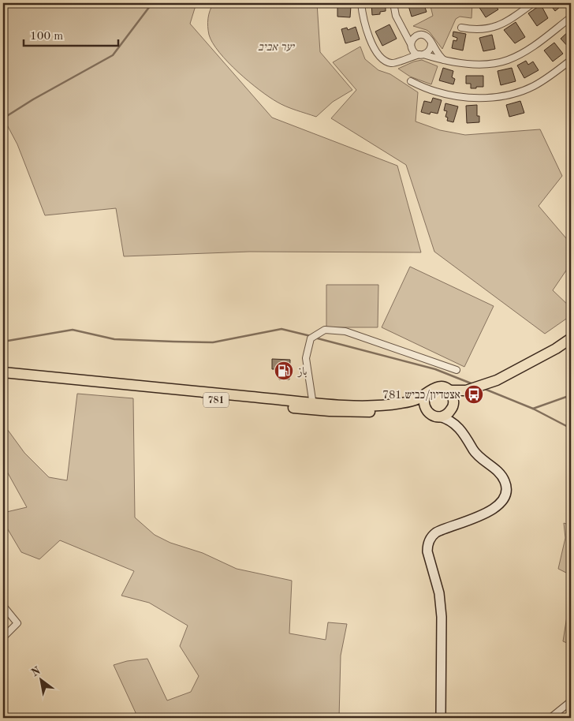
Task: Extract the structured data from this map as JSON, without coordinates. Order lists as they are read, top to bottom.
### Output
{
  "streets": {
    "main road": ["781"]
  },
  "parks": ["יער אביב"],
  "places": {
    "fuel station": ["باز"],
    "bus stop": ["אצטדיון/כביש 781"]
  },
  "scale_bar": "100 m",
  "north": "top left"
}
